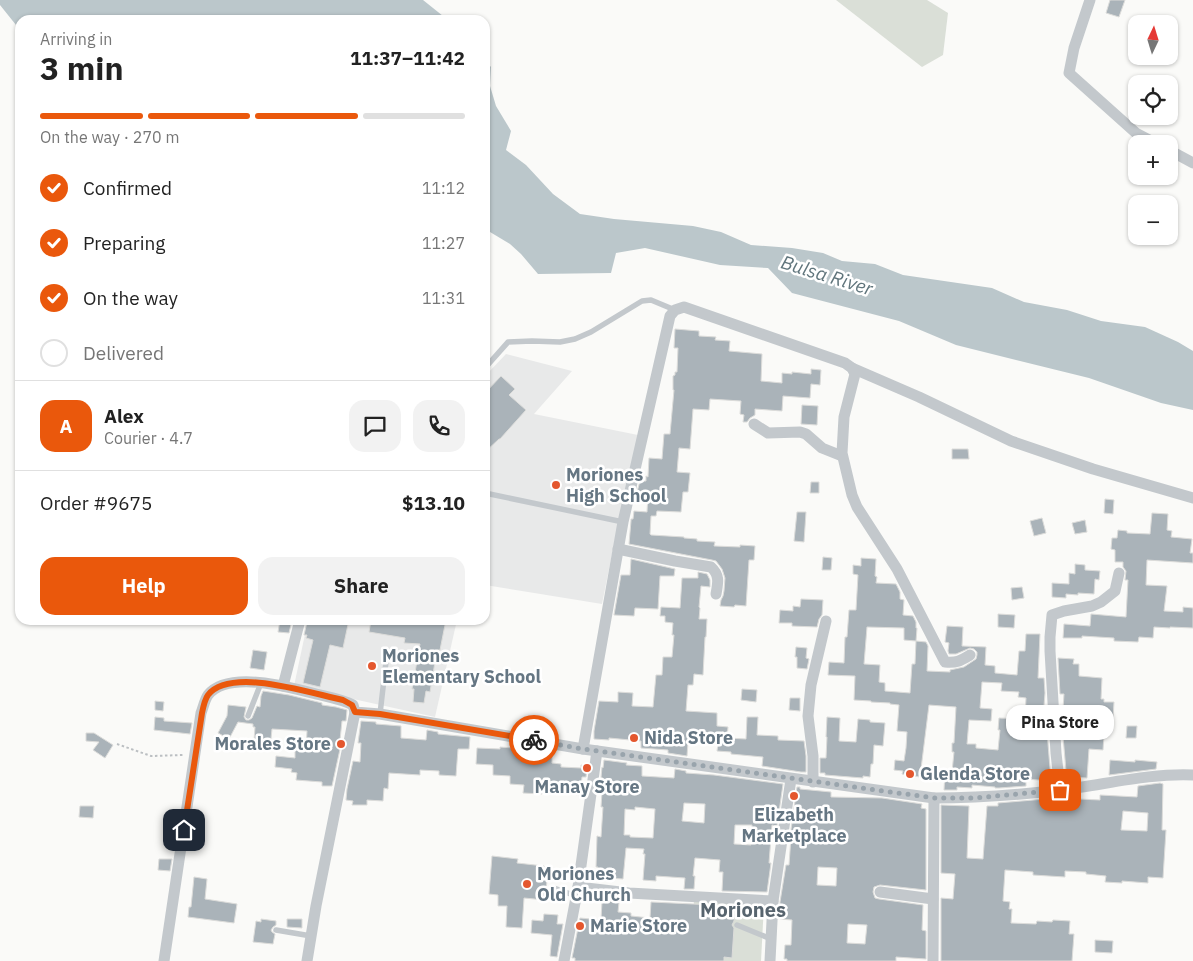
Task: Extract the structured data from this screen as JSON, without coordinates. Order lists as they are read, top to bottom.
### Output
{
  "districts": ["Moriones"],
  "water": ["Bulsa River"],
  "places": [
    "Moriones High School",
    "Moriones Elementary School",
    "Nida Store",
    "Morales Store",
    "Manay Store",
    "Glenda Store",
    "Pina Store",
    "Elizabeth Marketplace",
    "Moriones Old Church",
    "Marie Store"
  ],
  "north": "top",
  "page": {
    "map_buttons": ["+", "−"],
    "heading": ["3 min", "Arriving in", "11:37–11:42"],
    "panel": [
      "Alex",
      "Courier · 4.7",
      "Order #9675",
      "$13.10"
    ],
    "bar": "On the way · 270 m",
    "list": [
      ["Confirmed", "11:12"],
      ["Preparing", "11:27"],
      ["On the way", "11:31"],
      "Delivered"
    ],
    "round": "A",
    "buttons": ["Help", "Share"],
    "bubble": "Pina Store"
  }
}
